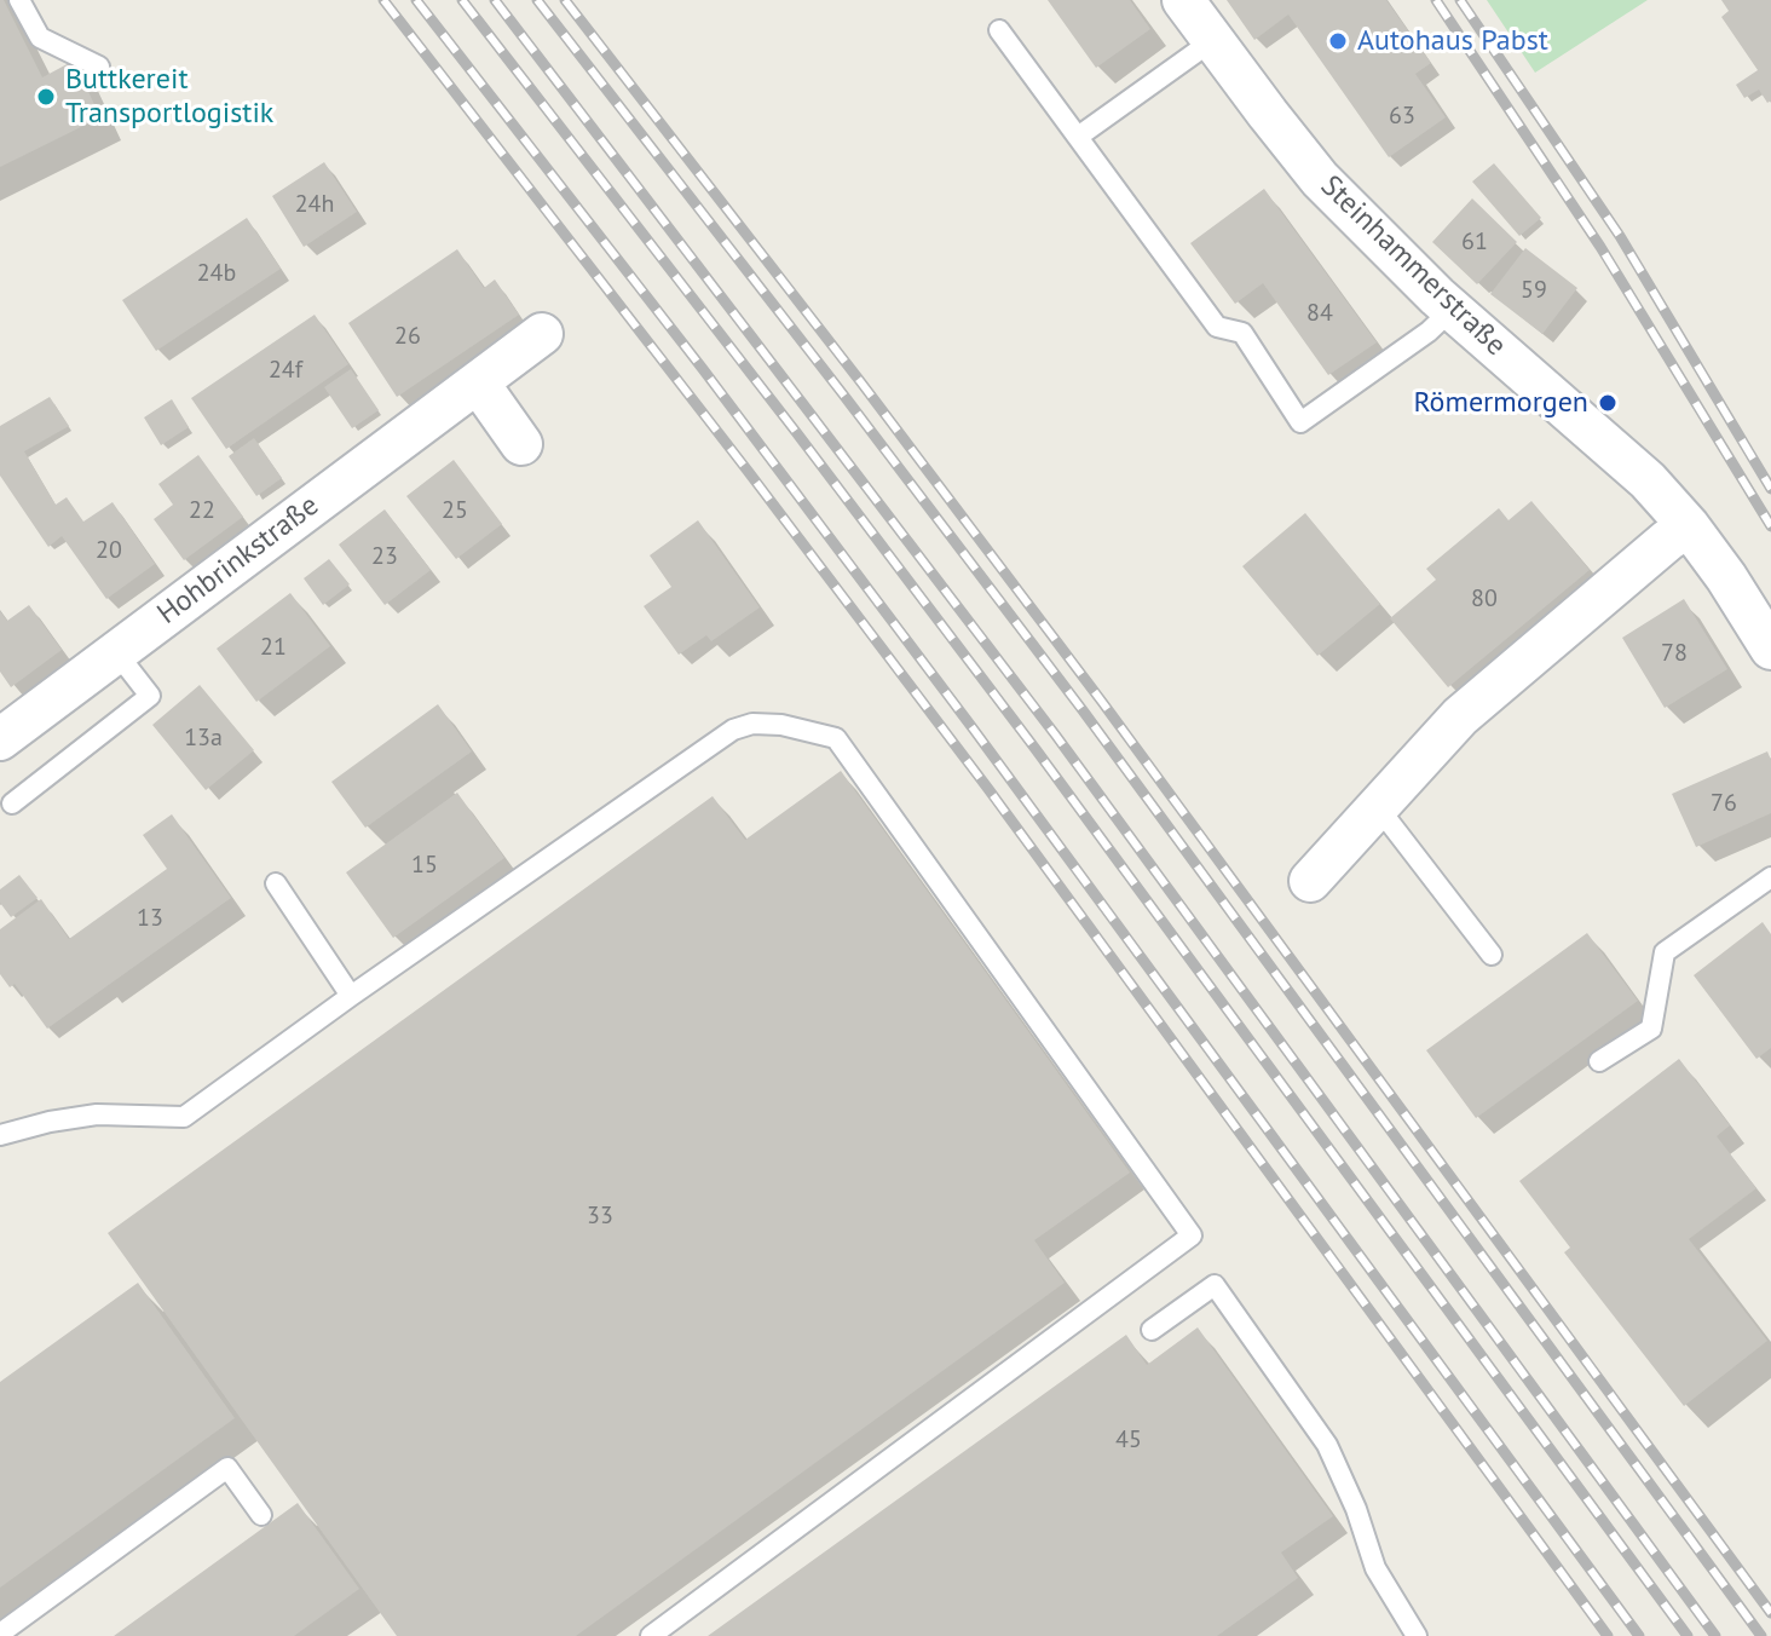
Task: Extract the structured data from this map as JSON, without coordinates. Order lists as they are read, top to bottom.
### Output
{
  "streets": {
    "street": ["Steinhammerstraße", "Hohbrinkstraße"]
  },
  "places": ["Autohaus Pabst", "Buttkereit Transportlogistik", "Römermorgen"],
  "house_numbers": [
    "63",
    "24h",
    "61",
    "24b",
    "59",
    "84",
    "26",
    "24f",
    "22",
    "25",
    "20",
    "23",
    "80",
    "21",
    "78",
    "13a",
    "76",
    "15",
    "13",
    "33",
    "45"
  ]
}
